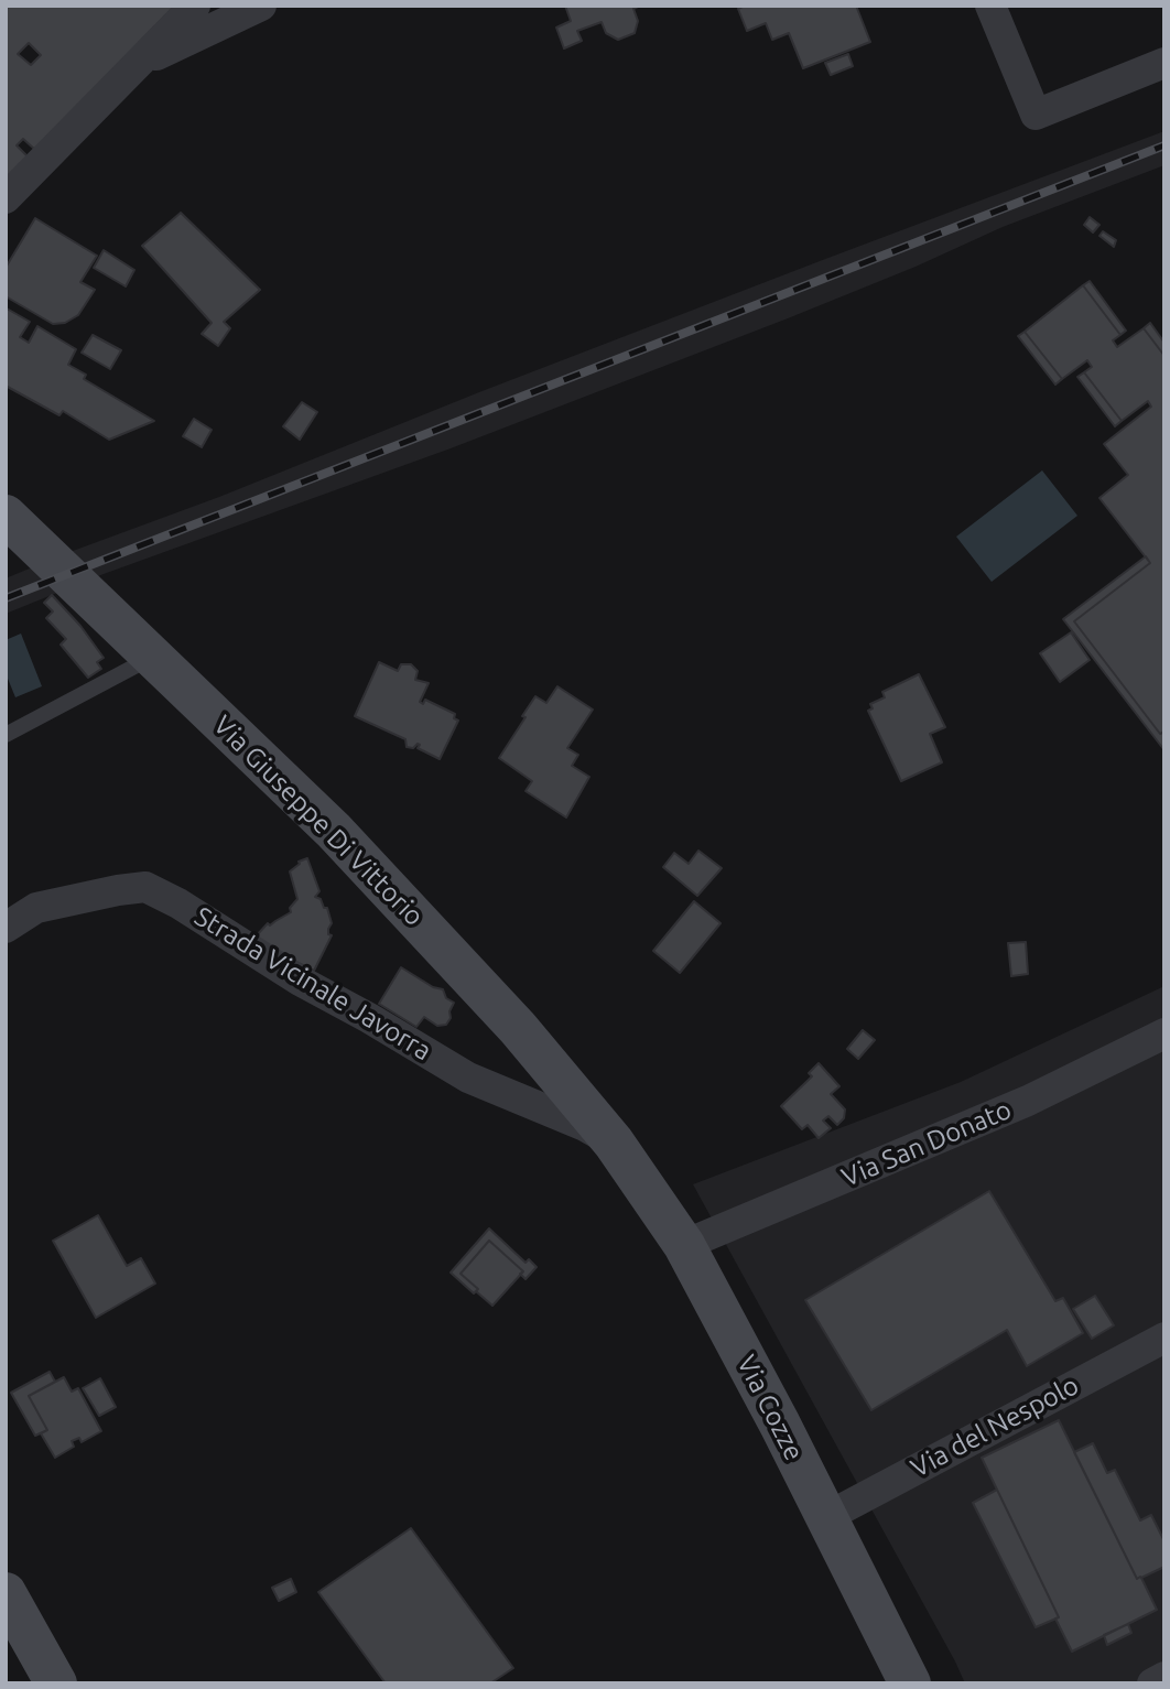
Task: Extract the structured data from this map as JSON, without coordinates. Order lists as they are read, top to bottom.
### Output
{
  "streets": {
    "street": [
      "Via Giuseppe Di Vittorio",
      "Strada Vicinale Javorra",
      "Via San Donato",
      "Via Cozze",
      "Via del Nespolo"
    ]
  },
  "crossings": [
    ["Via Giuseppe Di Vittorio", "Strada Vicinale Javorra"],
    ["Via Giuseppe Di Vittorio", "Via Cozze"],
    ["Strada Vicinale Javorra", "Via Cozze"],
    ["Via San Donato", "Via Cozze"],
    ["Via Cozze", "Via del Nespolo"]
  ]
}
